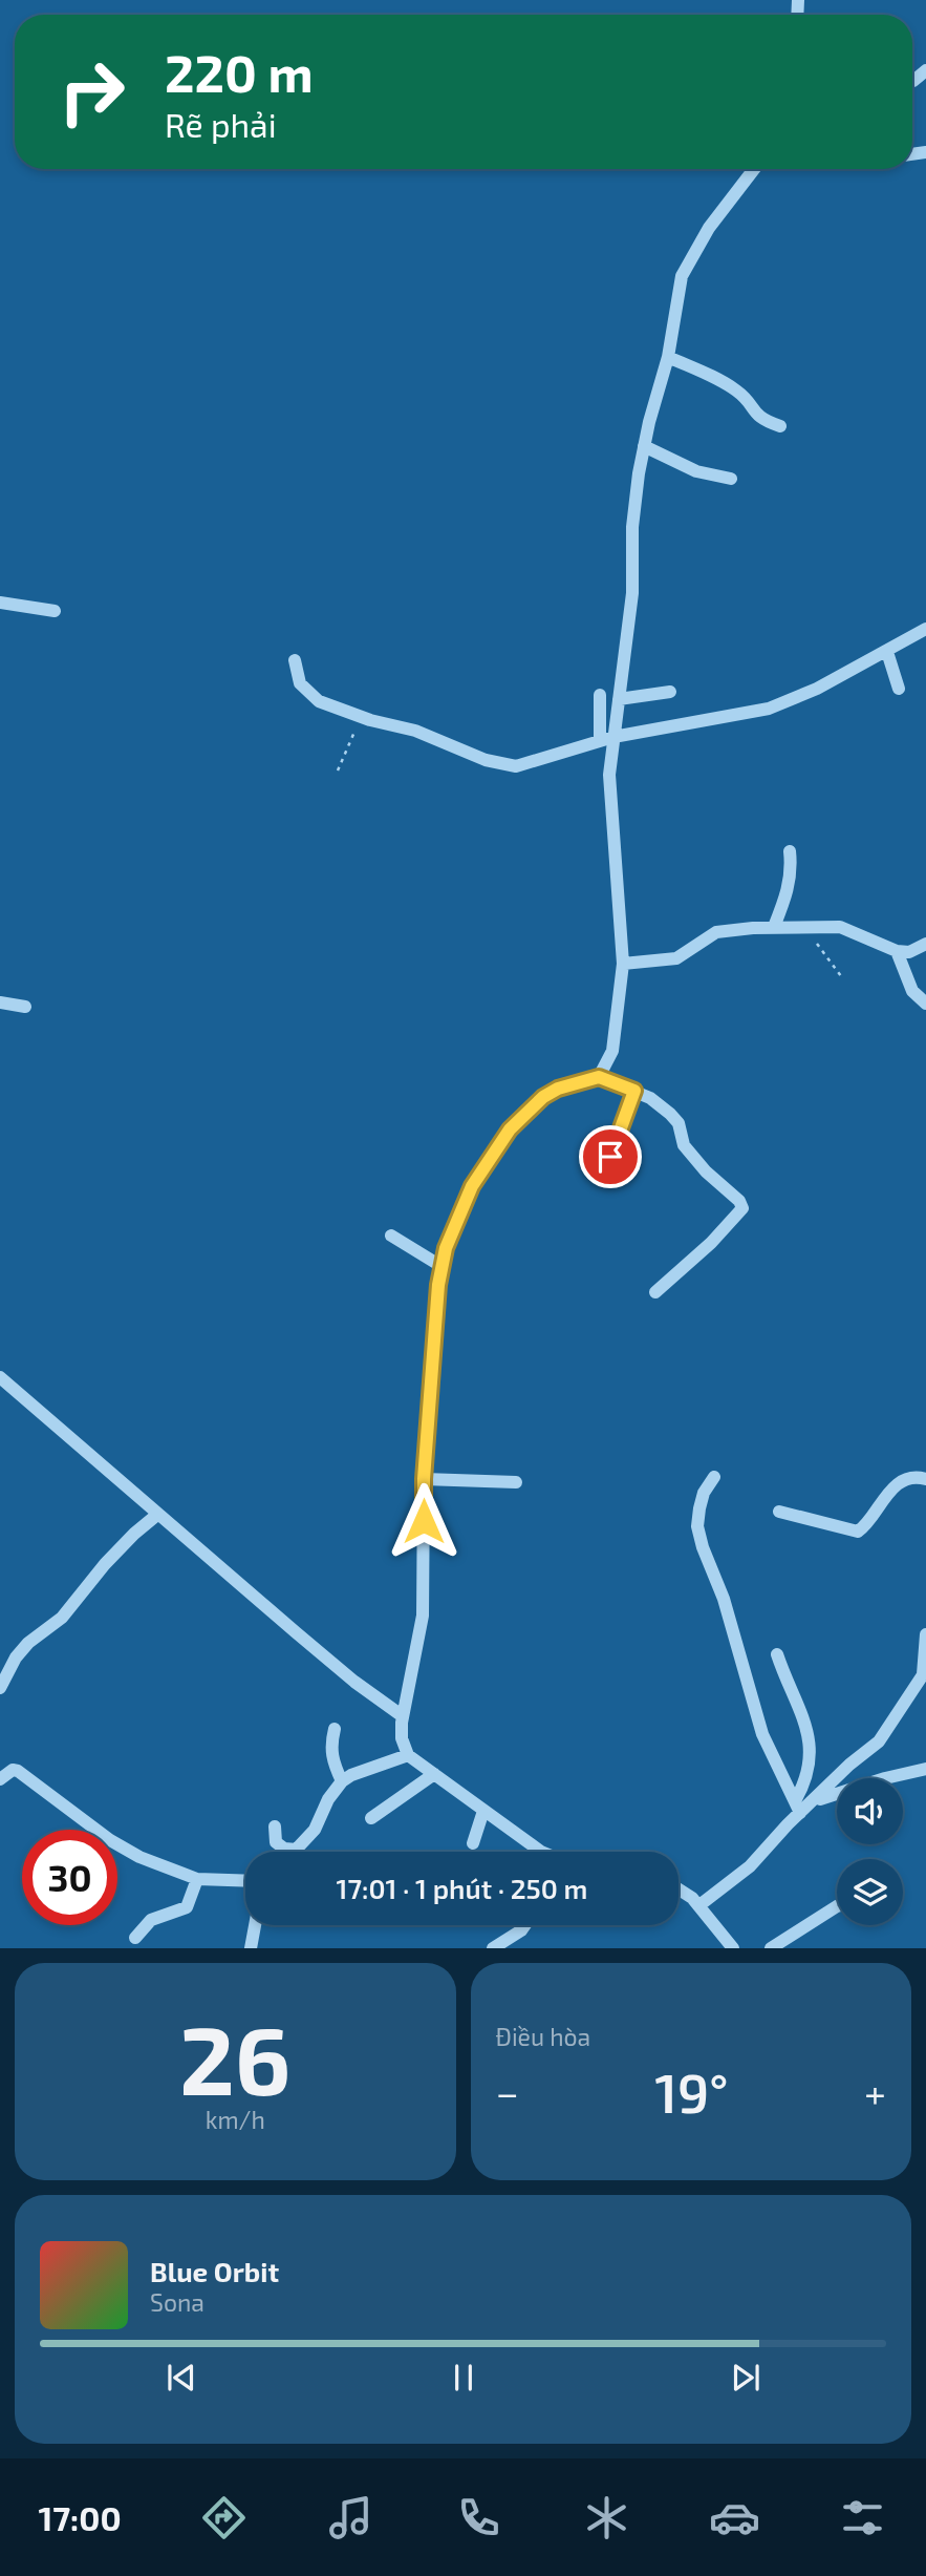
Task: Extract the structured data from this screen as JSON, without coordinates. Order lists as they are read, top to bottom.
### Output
{
  "page": {
    "turn": ["220 m", "Rẽ phải"],
    "limit": "30",
    "trip": "17:01 · 1 phút · 250 m",
    "tile": [
      ["26", "km/h"],
      "Điều hòa"
    ],
    "heat": ["−", "19°", "+"],
    "song": ["Blue Orbit", "Sona"],
    "tabs": "17:00"
  }
}
